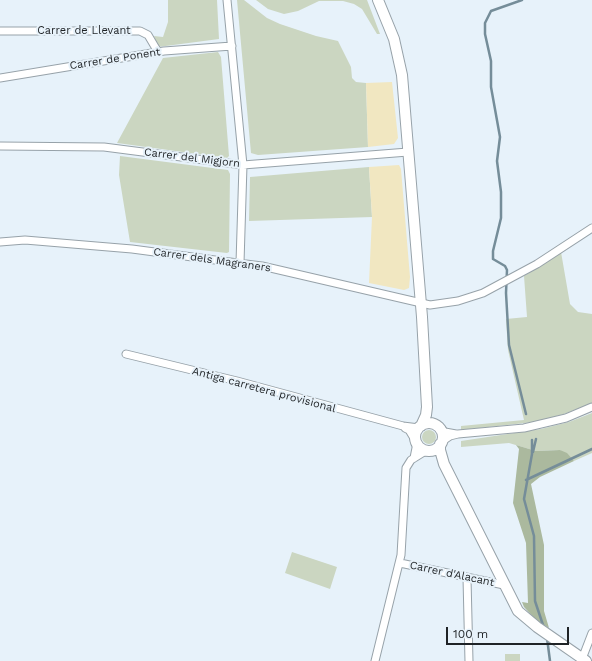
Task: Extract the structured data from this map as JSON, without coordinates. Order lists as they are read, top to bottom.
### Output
{
  "streets": {
    "street": [
      "Carrer de Llevant",
      "Carrer de Ponent",
      "Carrer del Migjorn",
      "Carrer dels Magraners",
      "Antiga carretera provisional",
      "Carrer d'Alacant"
    ]
  },
  "crossings": [
    ["Carrer de Llevant", "Carrer de Ponent"]
  ],
  "scale_bar": "100 m"
}
